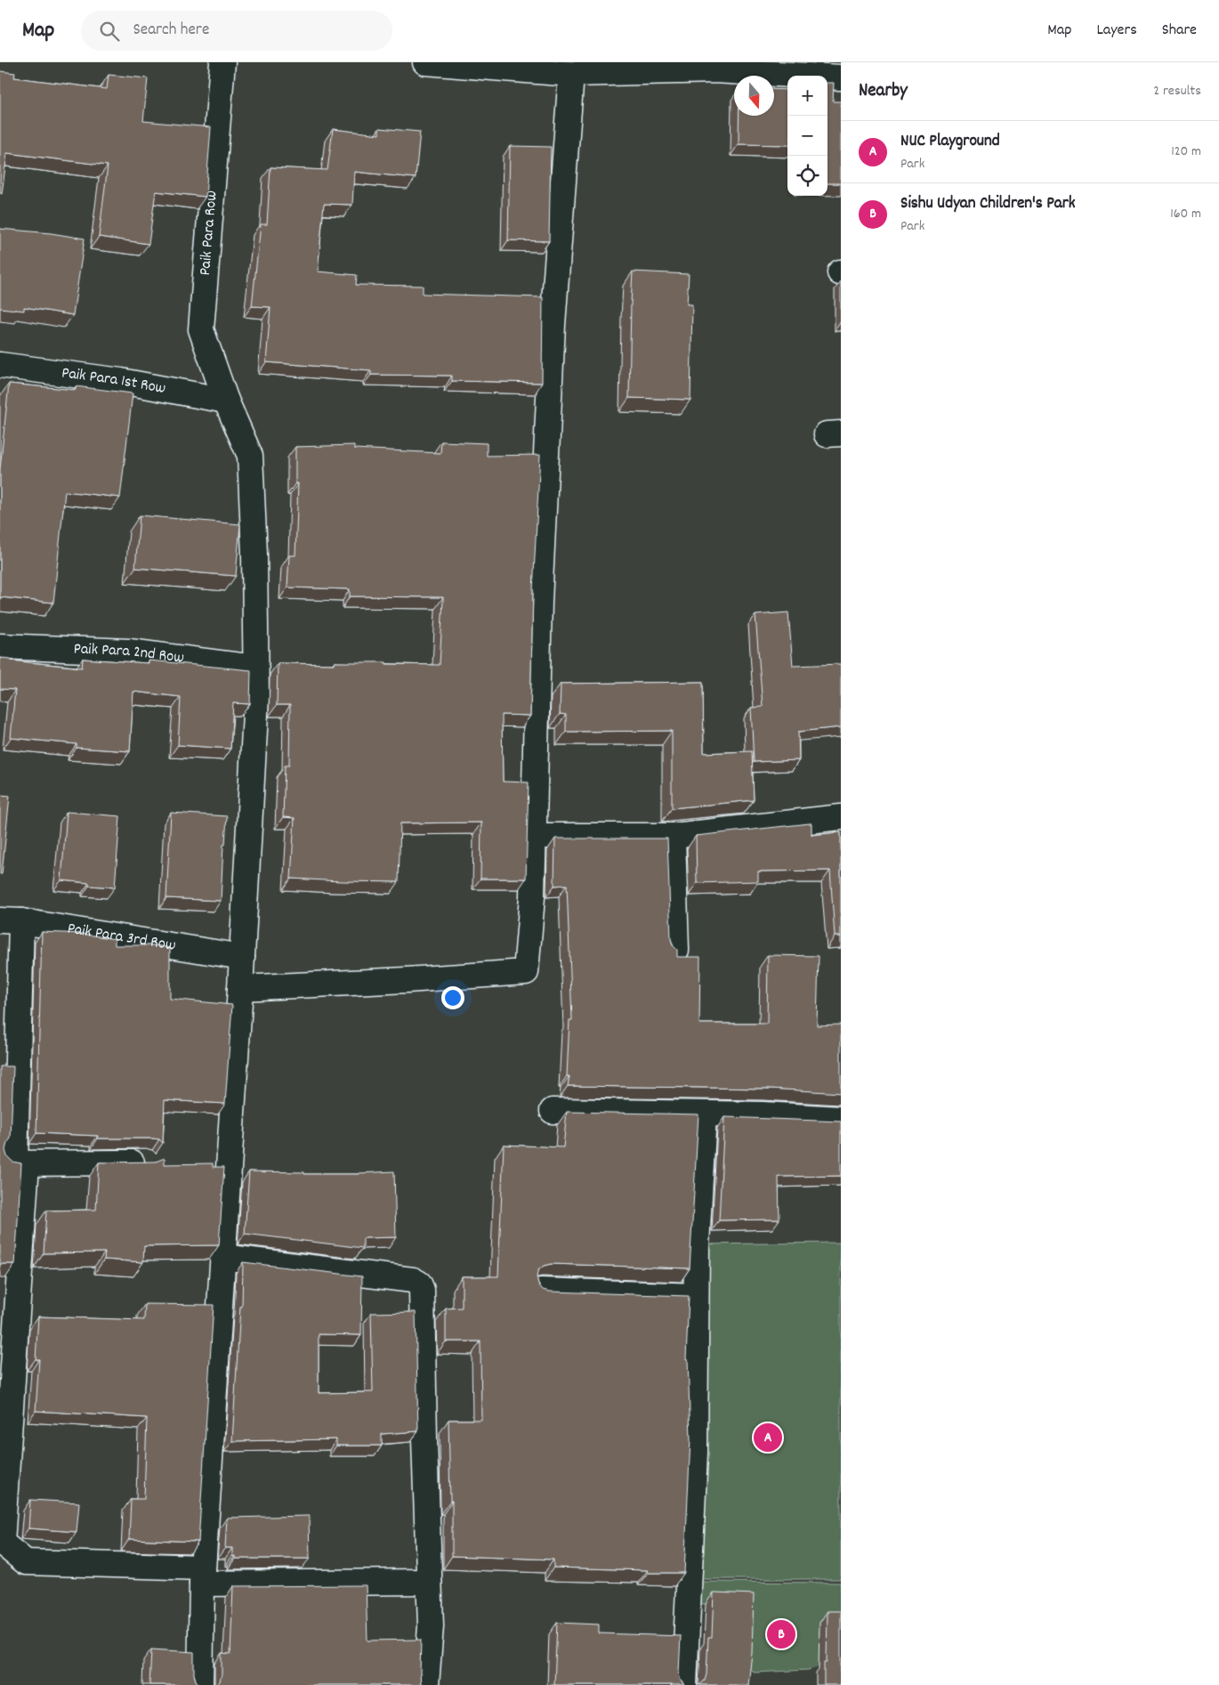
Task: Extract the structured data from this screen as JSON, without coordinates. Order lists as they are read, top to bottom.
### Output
{
  "streets": {
    "street": [
      "Paik Para Row",
      "Paik Para 1st Row",
      "Paik Para 2nd Row",
      "Paik Para 3rd Row"
    ]
  },
  "crossings": [
    ["Paik Para Row", "Paik Para 1st Row"],
    ["Paik Para Row", "Paik Para 2nd Row"],
    ["Paik Para Row", "Paik Para 3rd Row"]
  ],
  "north": "bottom",
  "page": {
    "header": "Map",
    "search": "Search here",
    "nav": ["Map", "Layers", "Share"],
    "heading": ["Nearby", "2 results"],
    "map_buttons": ["+", "−"],
    "list": [
      {
        "mark": "A",
        "name": "NUC Playground",
        "note": "Park",
        "value": "120 m"
      },
      {
        "mark": "B",
        "name": "Sishu Udyan Children's Park",
        "note": "Park",
        "value": "160 m"
      }
    ],
    "pins": ["A", "B"]
  }
}
